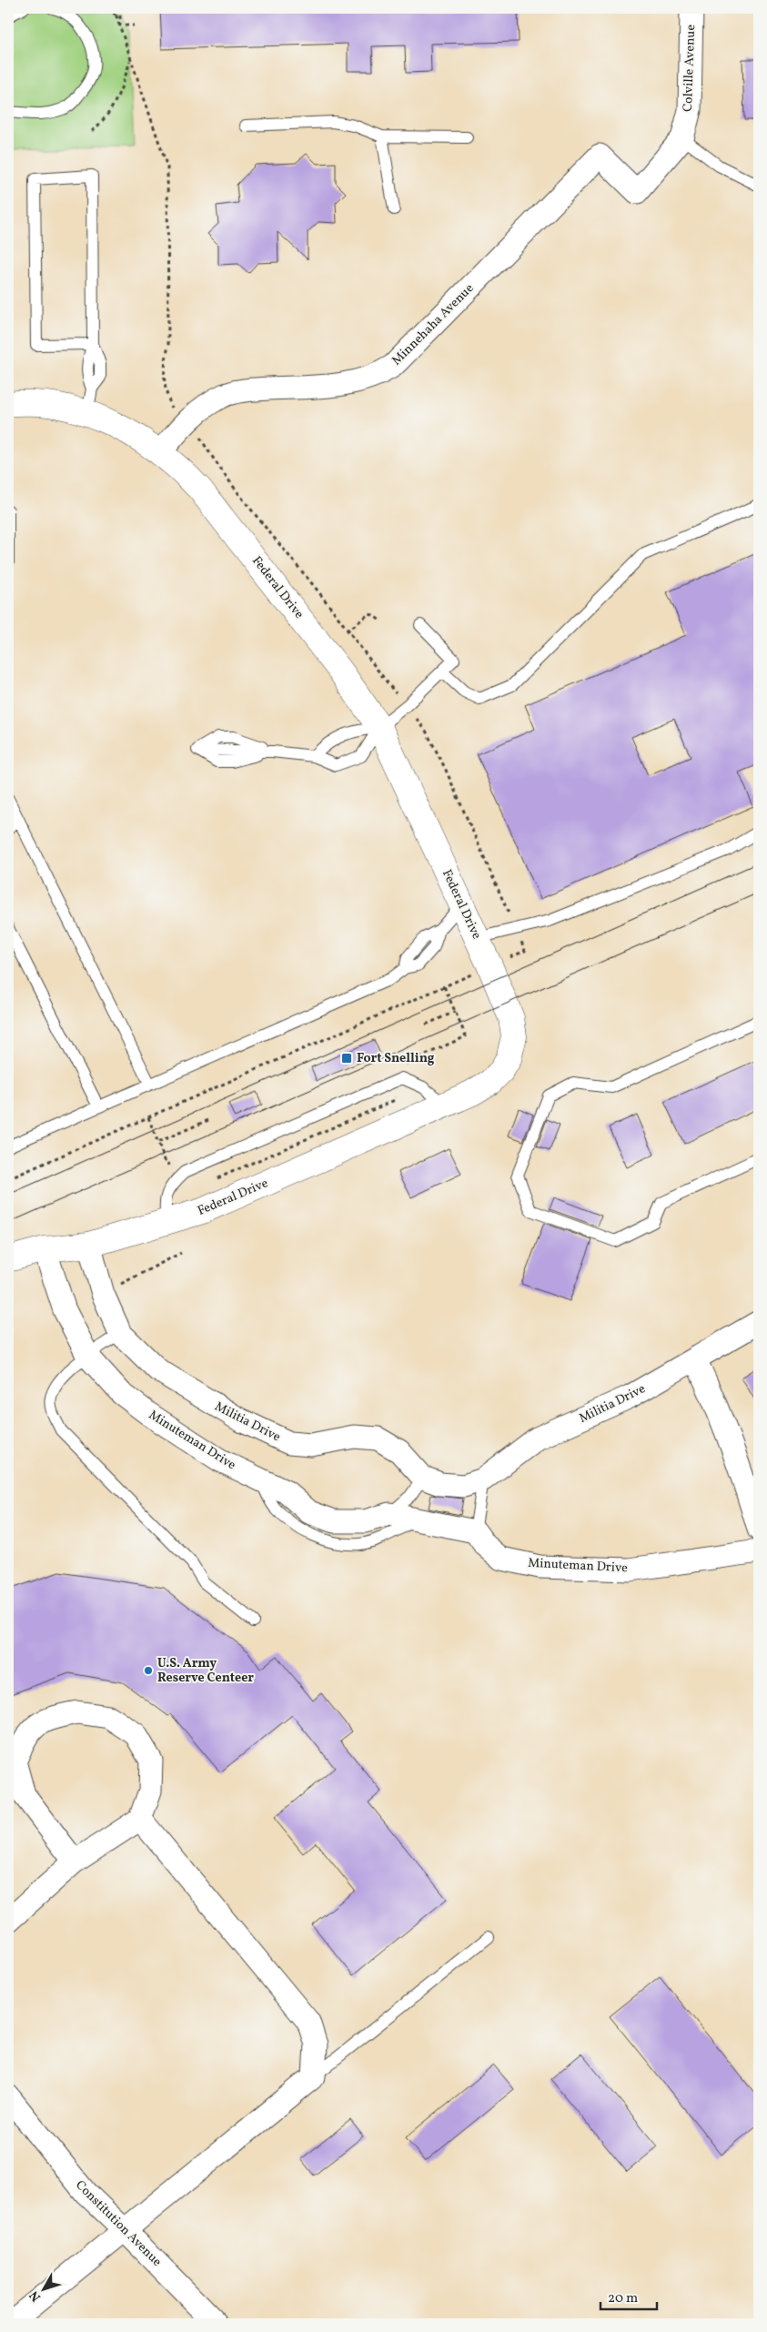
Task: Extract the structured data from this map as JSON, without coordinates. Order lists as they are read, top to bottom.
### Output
{
  "streets": {
    "street": [
      "Colville Avenue",
      "Minnehaha Avenue",
      "Federal Drive",
      "Militia Drive",
      "Minuteman Drive",
      "Constitution Avenue"
    ]
  },
  "crossings": [
    ["Colville Avenue", "Minnehaha Avenue"],
    ["Minnehaha Avenue", "Federal Drive"],
    ["Federal Drive", "Militia Drive"],
    ["Federal Drive", "Minuteman Drive"]
  ],
  "places": {
    "transit": ["Fort Snelling"],
    "other": ["U.S. Army Reserve Centeer"]
  },
  "scale_bar": "20 m",
  "north": "bottom left"
}
